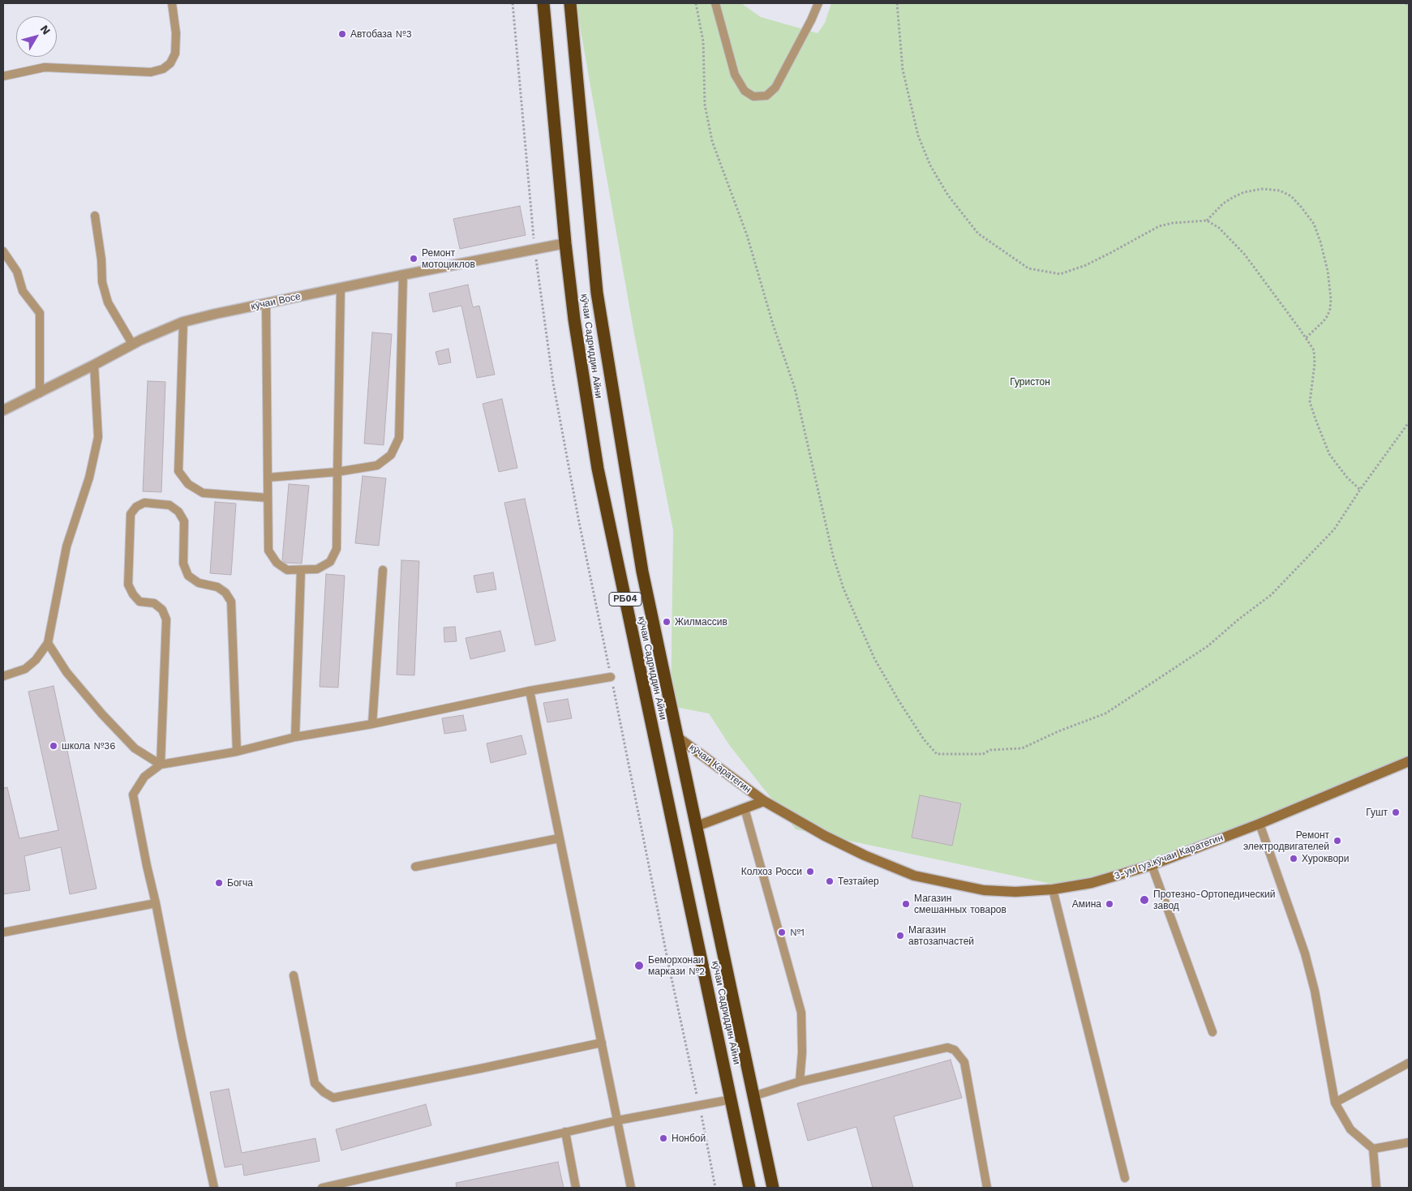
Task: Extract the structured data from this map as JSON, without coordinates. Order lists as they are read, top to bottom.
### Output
{
  "streets": {
    "highway": ["кӯчаи Садриддин Айни", "РБ04"],
    "street": ["кӯчаи Восе", "кӯчаи Каратегин", "3-ум гуз.кӯчаи Каратегин"]
  },
  "crossings": [
    ["кӯчаи Восе", "кӯчаи Садриддин Айни"],
    ["кӯчаи Садриддин Айни", "кӯчаи Каратегин"],
    ["кӯчаи Каратегин", "3-ум гуз.кӯчаи Каратегин"]
  ],
  "parks": ["Гуристон"],
  "places": [
    "Автобаза №3",
    "Ремонт мотоциклов",
    "Жилмассив",
    "школа №36",
    "Гушт",
    "Ремонт электродвигателей",
    "Хуроквори",
    "Колхоз Росси",
    "Тезтайер",
    "Богча",
    "Протезно-Ортопедический завод",
    "Магазин смешанных товаров",
    "Амина",
    "№1",
    "Магазин автозапчастей",
    "Беморхонаи маркази №2",
    "Нонбой"
  ],
  "north": "top right"
}
